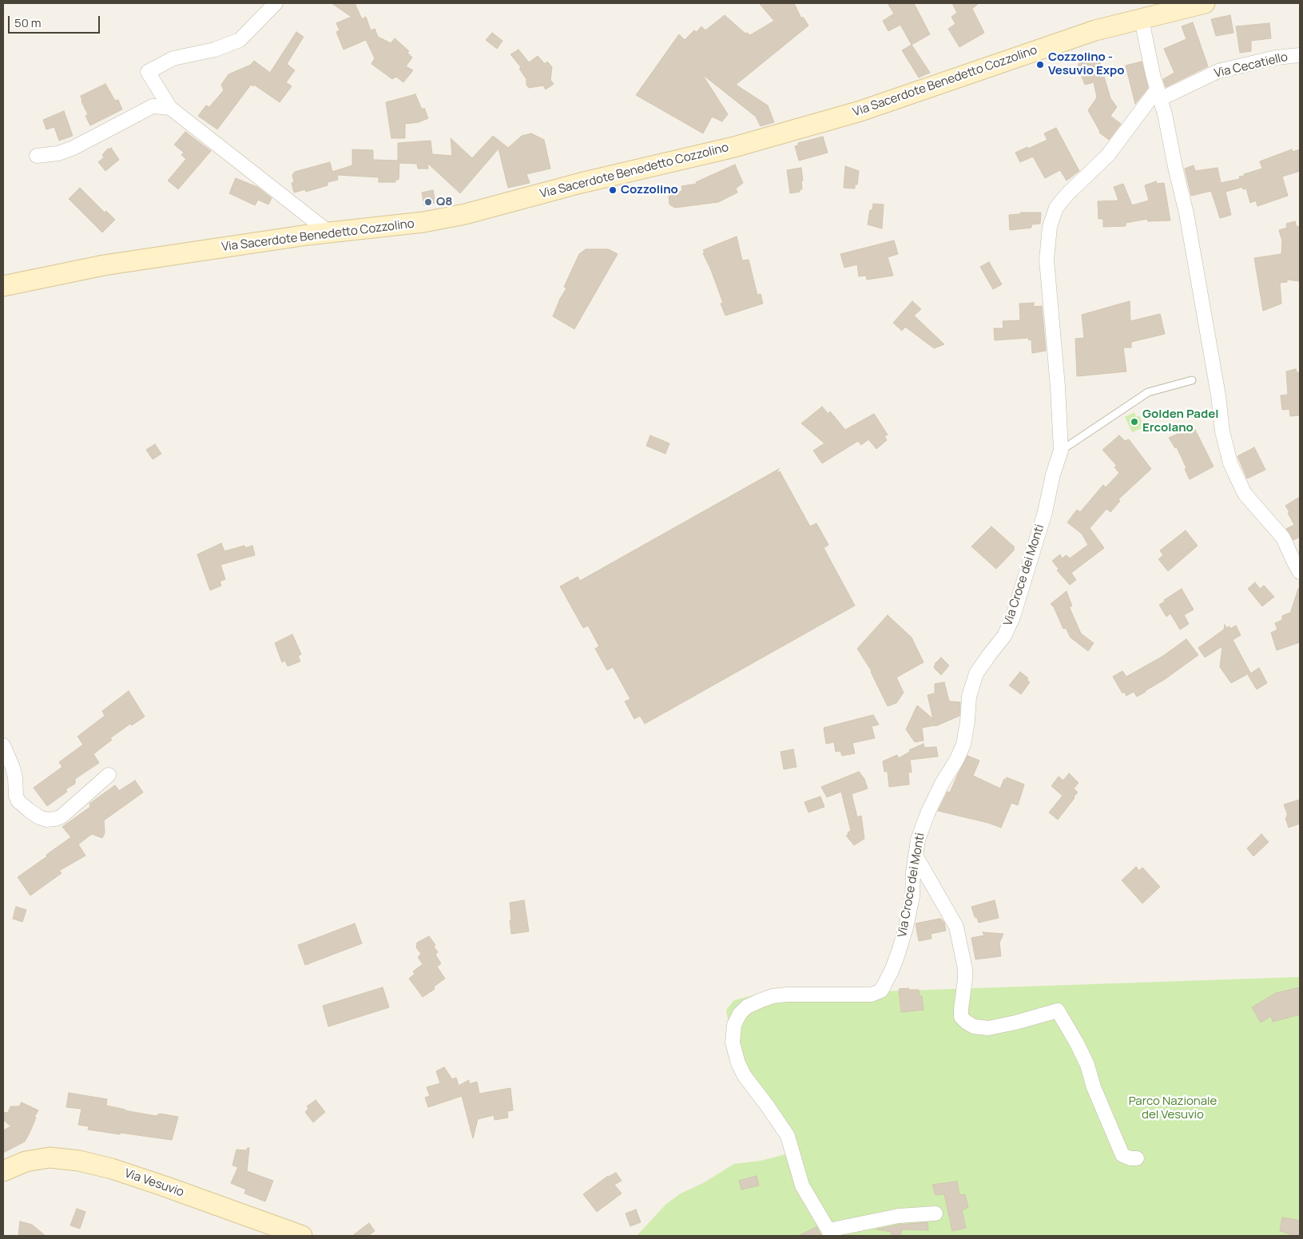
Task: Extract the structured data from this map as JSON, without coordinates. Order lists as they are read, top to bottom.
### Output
{
  "streets": {
    "main road": ["Via Sacerdote Benedetto Cozzolino", "Via Vesuvio"],
    "street": ["Via Cecatiello", "Via Croce dei Monti"]
  },
  "crossings": [
    ["Via Cecatiello", "Via Croce dei Monti"]
  ],
  "parks": ["Parco Nazionale del Vesuvio"],
  "places": [
    "Cozzolino - Vesuvio Expo",
    "Cozzolino",
    "Q8",
    "Golden Padel Ercolano"
  ],
  "scale_bar": "50 m"
}
